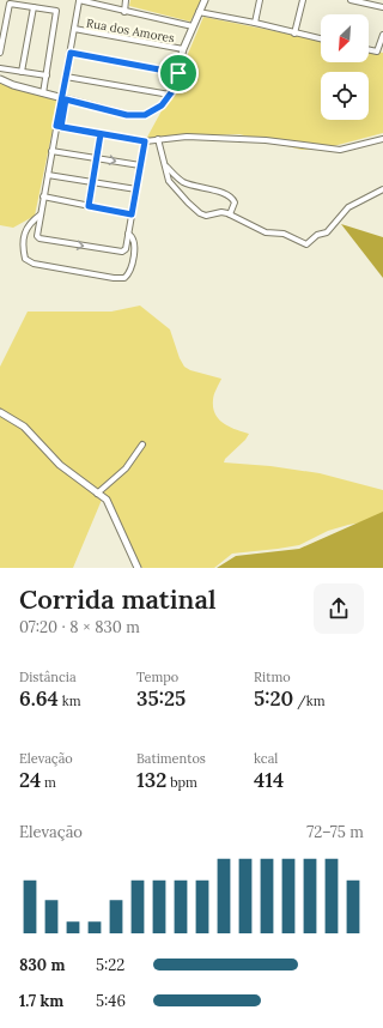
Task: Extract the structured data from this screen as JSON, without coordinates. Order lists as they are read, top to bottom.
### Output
{
  "streets": {
    "street": ["Rua dos Amores"]
  },
  "north": "bottom left",
  "page": {
    "heading": ["Corrida matinal", "07:20 · 8 × 830 m"],
    "stats": [
      ["Distância", "6.64 km"],
      ["Tempo", "35:25"],
      ["Ritmo", "5:20 /km"],
      ["Elevação", "24 m"],
      ["Batimentos", "132 bpm"],
      ["kcal", "414"]
    ],
    "chart": ["Elevação", "72–75 m"],
    "list": [
      {
        "name": "830 m",
        "note": "5:22"
      },
      {
        "name": "1.7 km",
        "note": "5:46"
      }
    ]
  }
}
